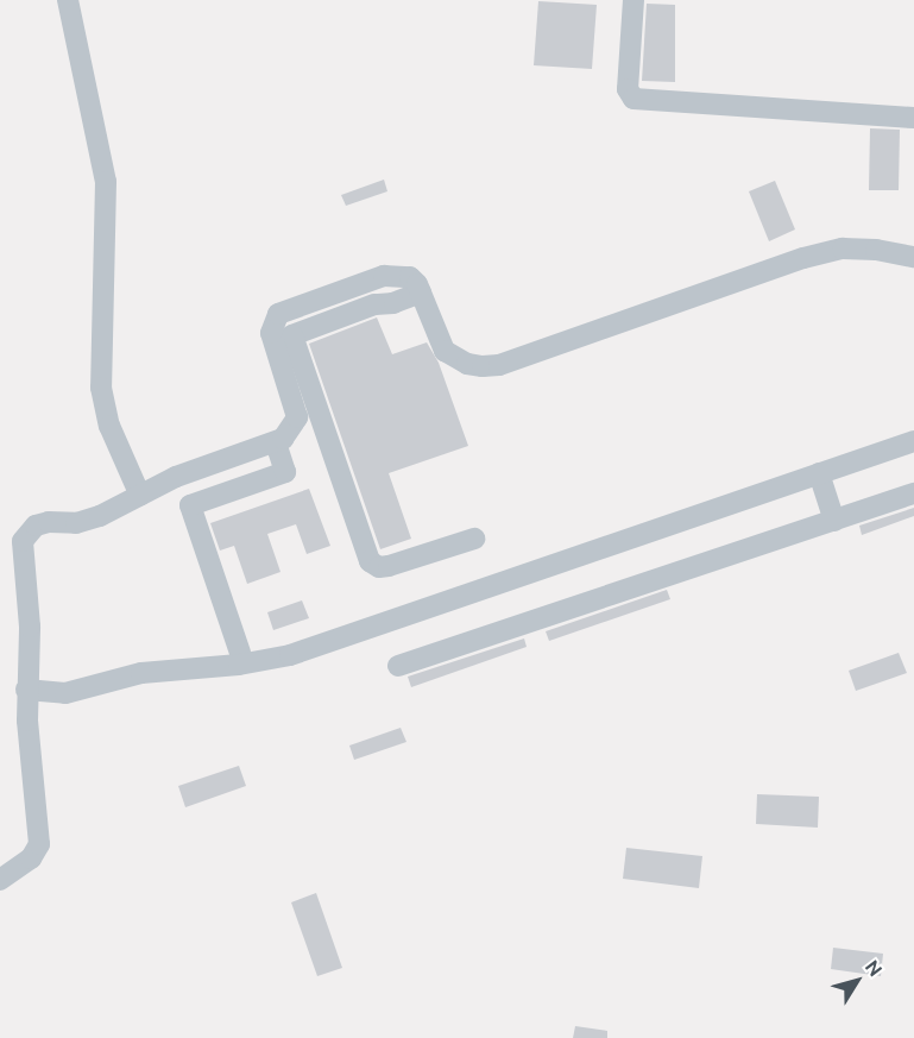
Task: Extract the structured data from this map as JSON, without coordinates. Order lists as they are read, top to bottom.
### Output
{
  "north": "top right"
}
